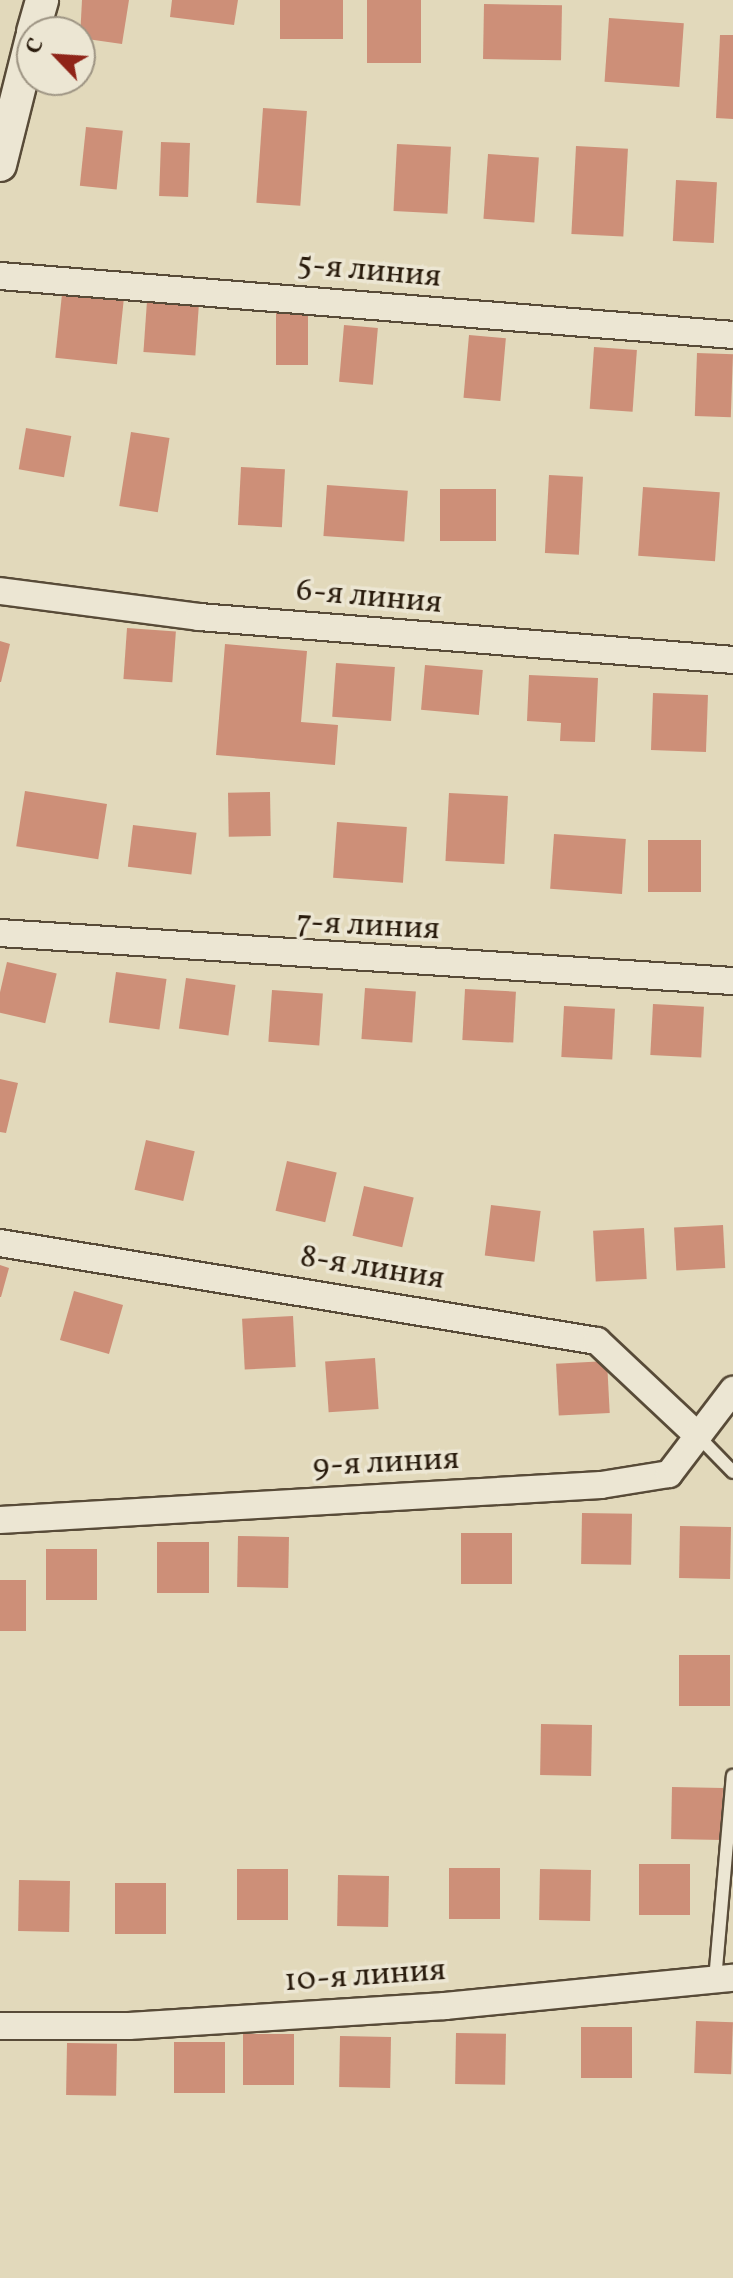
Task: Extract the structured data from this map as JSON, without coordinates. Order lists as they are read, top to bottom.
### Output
{
  "streets": {
    "street": [
      "5-я линия",
      "6-я линия",
      "7-я линия",
      "8-я линия",
      "9-я линия",
      "10-я линия"
    ]
  },
  "crossings": [
    ["8-я линия", "9-я линия"]
  ],
  "north": "top left"
}
